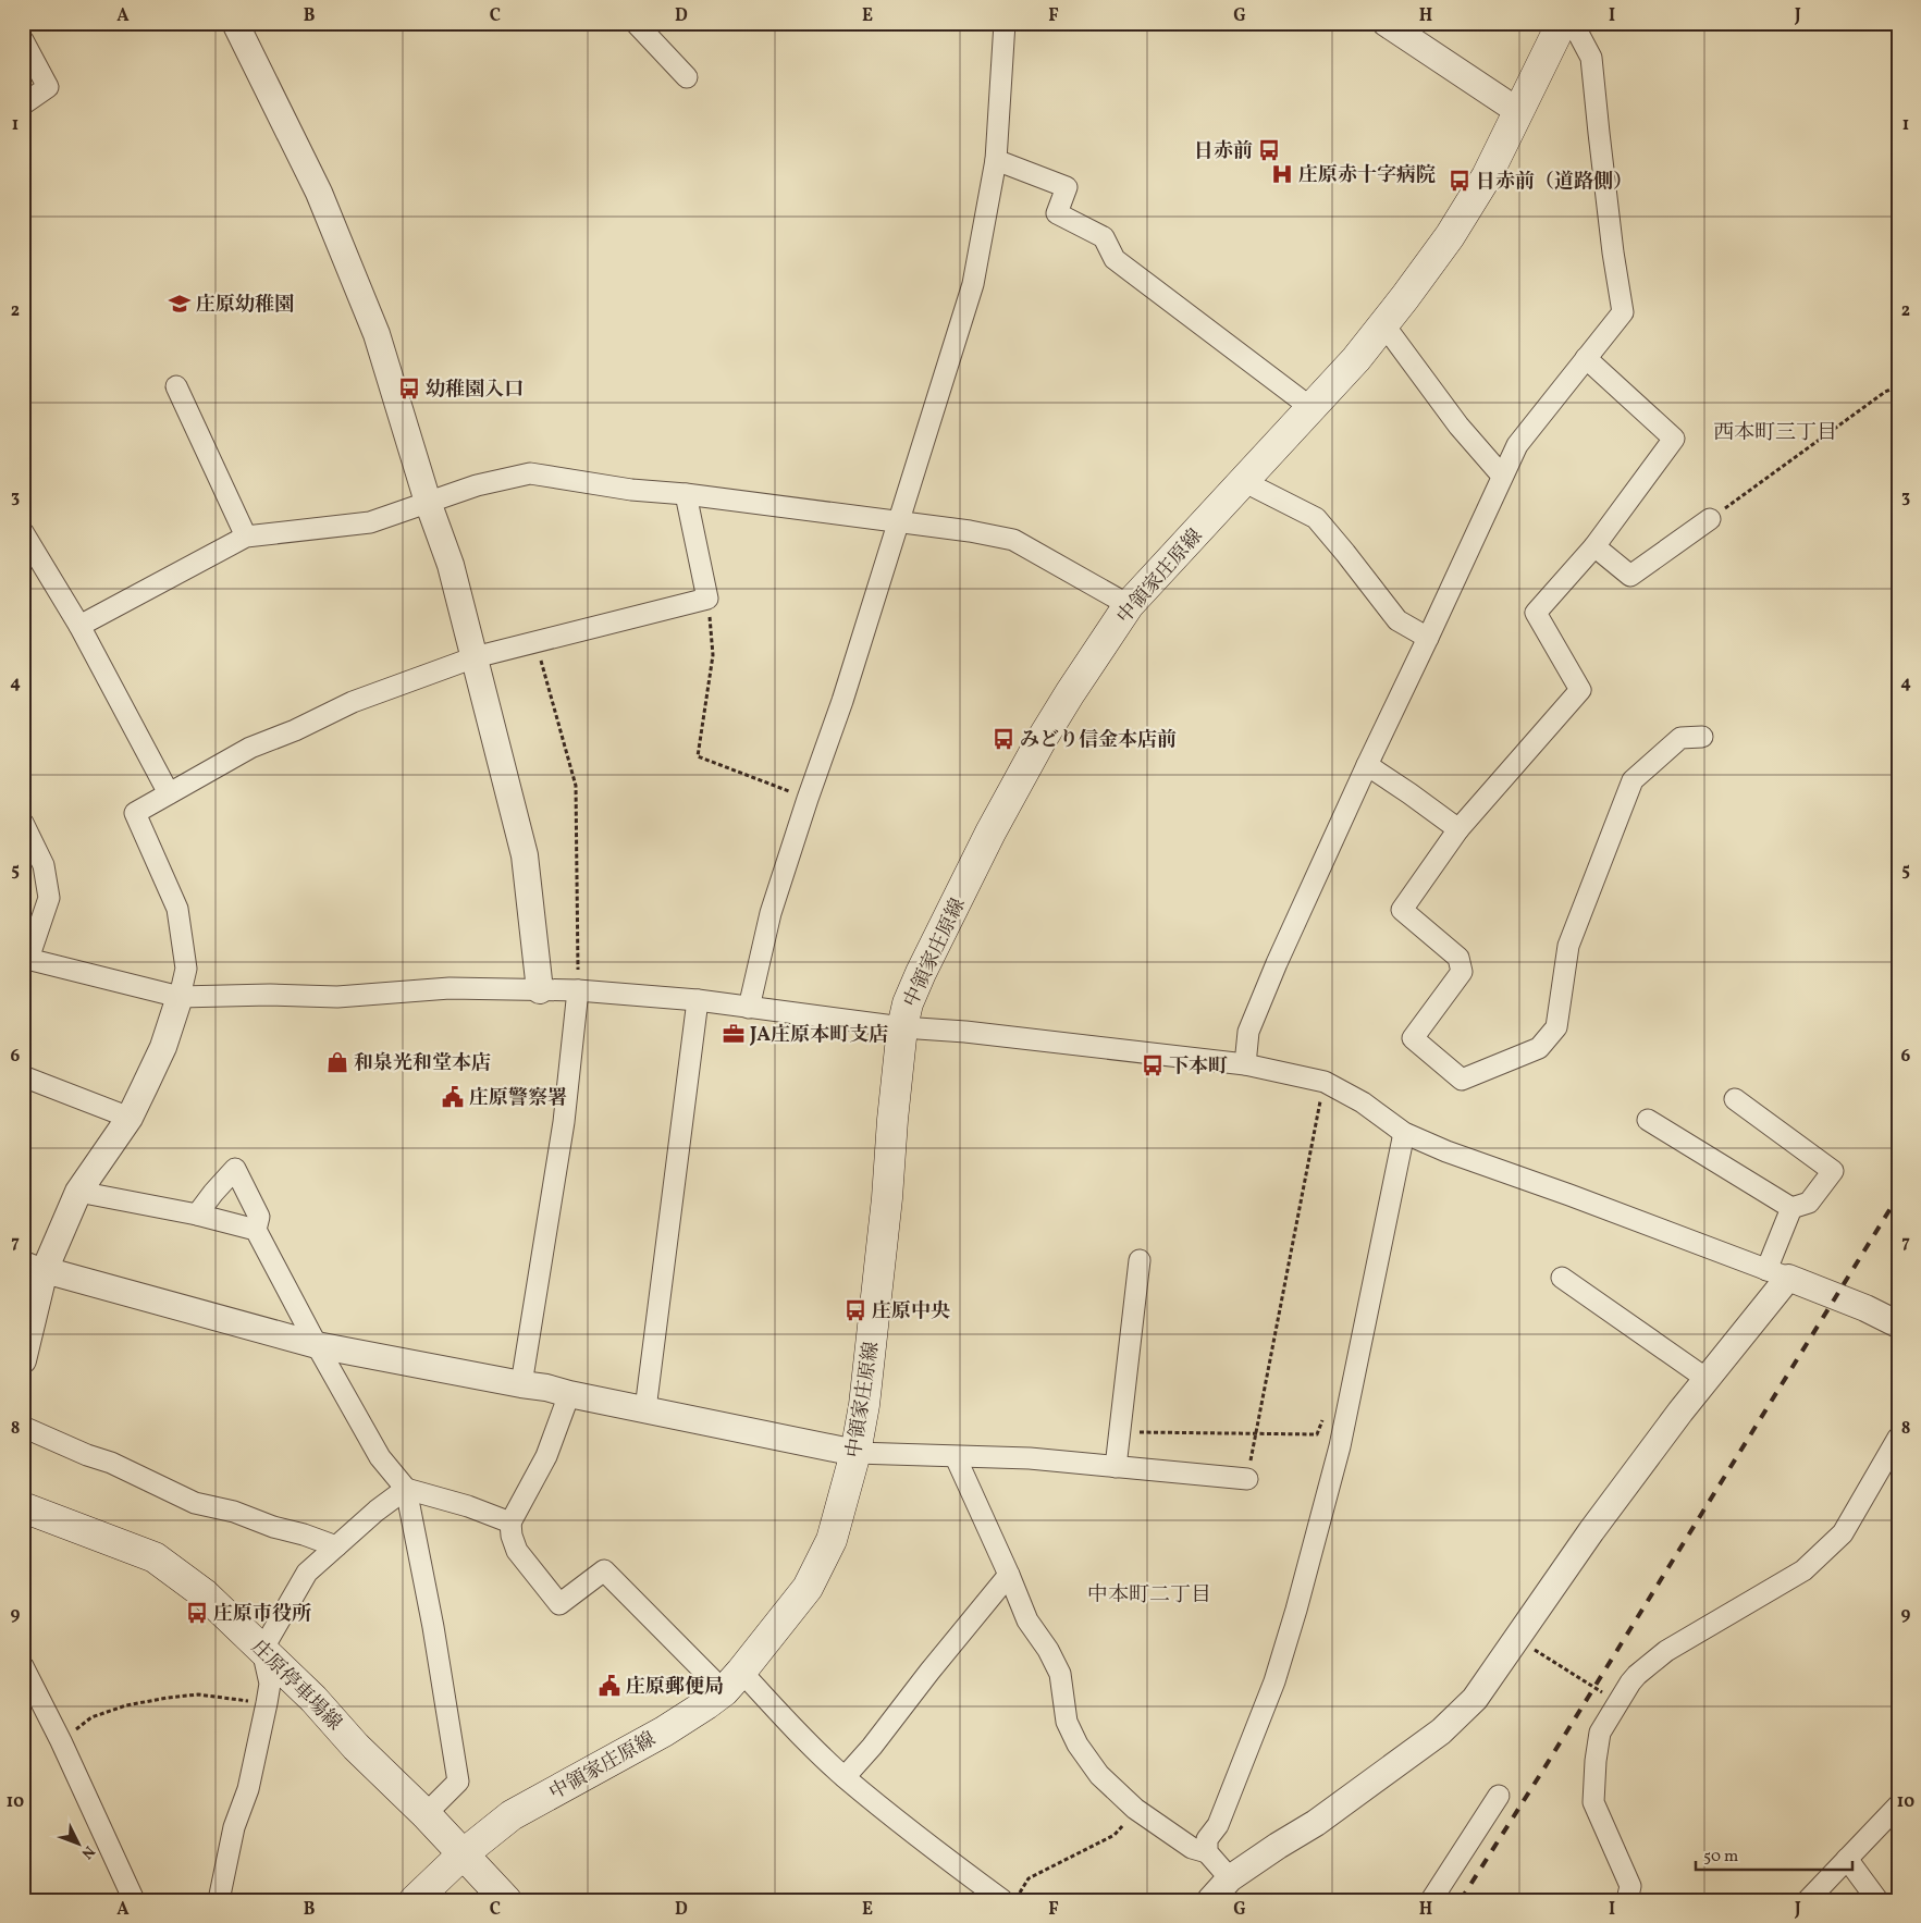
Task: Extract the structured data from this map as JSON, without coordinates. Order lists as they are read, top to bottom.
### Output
{
  "streets": {
    "main road": ["中領家庄原線", "庄原停車場線"]
  },
  "crossings": [
    ["中領家庄原線", "庄原停車場線"]
  ],
  "districts": ["西本町三丁目", "中本町二丁目"],
  "places": {
    "bus stop": [
      "日赤前",
      "日赤前（道路側）",
      "幼稚園入口",
      "みどり信金本店前",
      "下本町",
      "庄原中央",
      "庄原市役所"
    ],
    "hospital": ["庄原赤十字病院"],
    "school or university": ["庄原幼稚園"],
    "office": ["JA庄原本町支店"],
    "shop": ["和泉光和堂本店"],
    "public building": ["庄原警察署", "庄原郵便局"]
  },
  "scale_bar": "50 m",
  "north": "bottom right",
  "grid": {
    "columns": [
      "A",
      "B",
      "C",
      "D",
      "E",
      "F",
      "G",
      "H",
      "I",
      "J"
    ],
    "rows": [
      "1",
      "2",
      "3",
      "4",
      "5",
      "6",
      "7",
      "8",
      "9",
      "10"
    ]
  }
}
